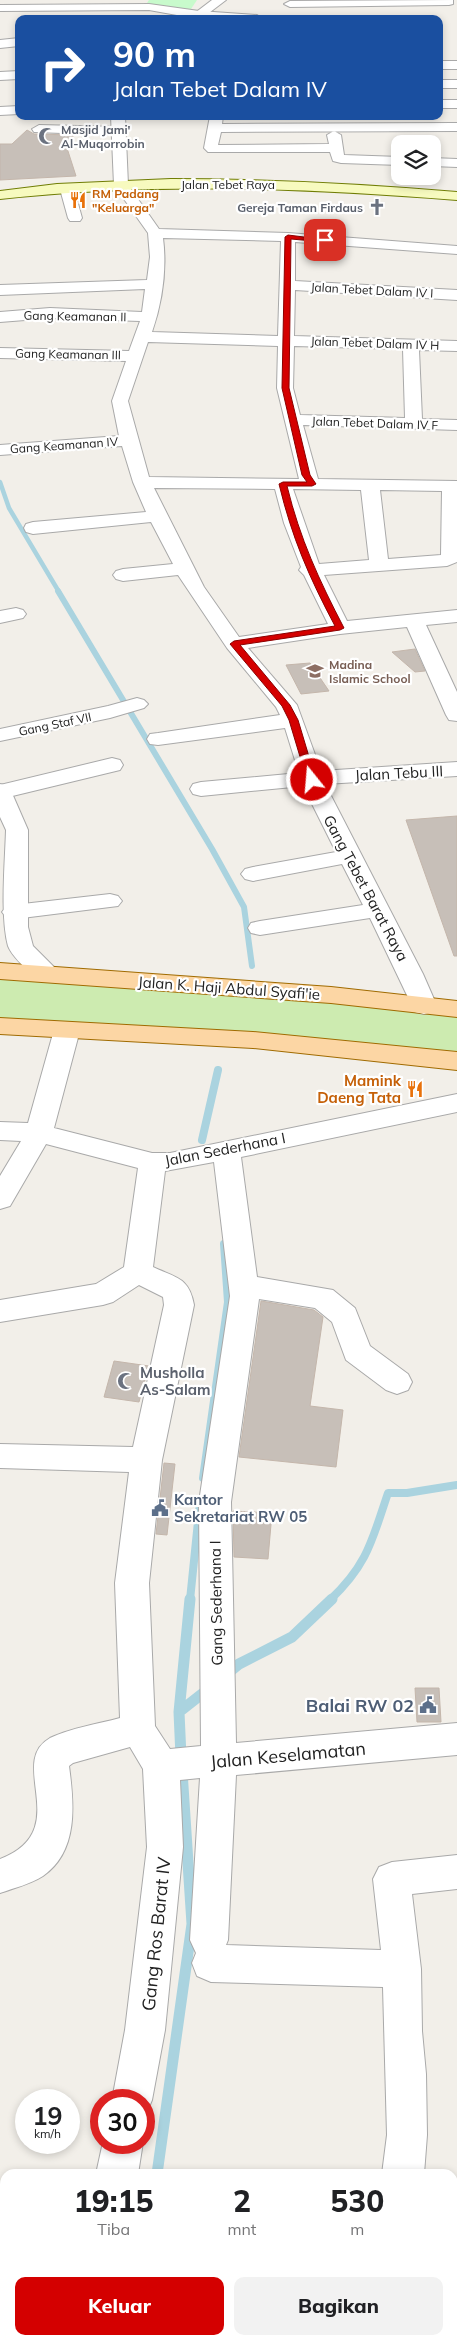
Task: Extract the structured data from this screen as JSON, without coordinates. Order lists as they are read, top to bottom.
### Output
{
  "streets": {
    "main road": ["Jalan Tebet Raya", "Jalan K. Haji Abdul Syafi'ie"],
    "street": [
      "Jalan Tebet Dalam IV I",
      "Gang Keamanan II",
      "Jalan Tebet Dalam IV H",
      "Gang Keamanan III",
      "Jalan Tebet Dalam IV F",
      "Gang Keamanan IV",
      "Gang Staf VII",
      "Jalan Tebu III",
      "Gang Tebet Barat Raya",
      "Jalan Sederhana I",
      "Gang Sederhana I",
      "Jalan Keselamatan",
      "Gang Ros Barat IV"
    ]
  },
  "crossings": [
    ["Gang Keamanan II", "Gang Tebet Barat Raya"],
    ["Jalan Tebet Dalam IV H", "Gang Tebet Barat Raya"],
    ["Gang Keamanan III", "Gang Tebet Barat Raya"],
    ["Gang Keamanan IV", "Gang Tebet Barat Raya"],
    ["Jalan Tebu III", "Gang Tebet Barat Raya"],
    ["Gang Tebet Barat Raya", "Jalan K. Haji Abdul Syafi'ie"],
    ["Jalan Sederhana I", "Gang Sederhana I"],
    ["Gang Sederhana I", "Jalan Keselamatan"],
    ["Jalan Keselamatan", "Gang Ros Barat IV"]
  ],
  "places": {
    "mosque": ["Masjid Jami' Al-Muqorrobin", "Musholla As-Salam"],
    "restaurant": ["RM Padang \"Keluarga\"", "Mamink Daeng Tata"],
    "church": ["Gereja Taman Firdaus"],
    "school or university": ["Madina Islamic School"],
    "public building": ["Kantor Sekretariat RW 05", "Balai RW 02"]
  },
  "page": {
    "turn": ["90 m", "Jalan Tebet Dalam IV"],
    "speed": "19 km/h",
    "limit": "30",
    "eta": [
      "19:15",
      "Tiba",
      "2",
      "mnt",
      "530",
      "m"
    ],
    "buttons": ["Keluar", "Bagikan"]
  }
}
